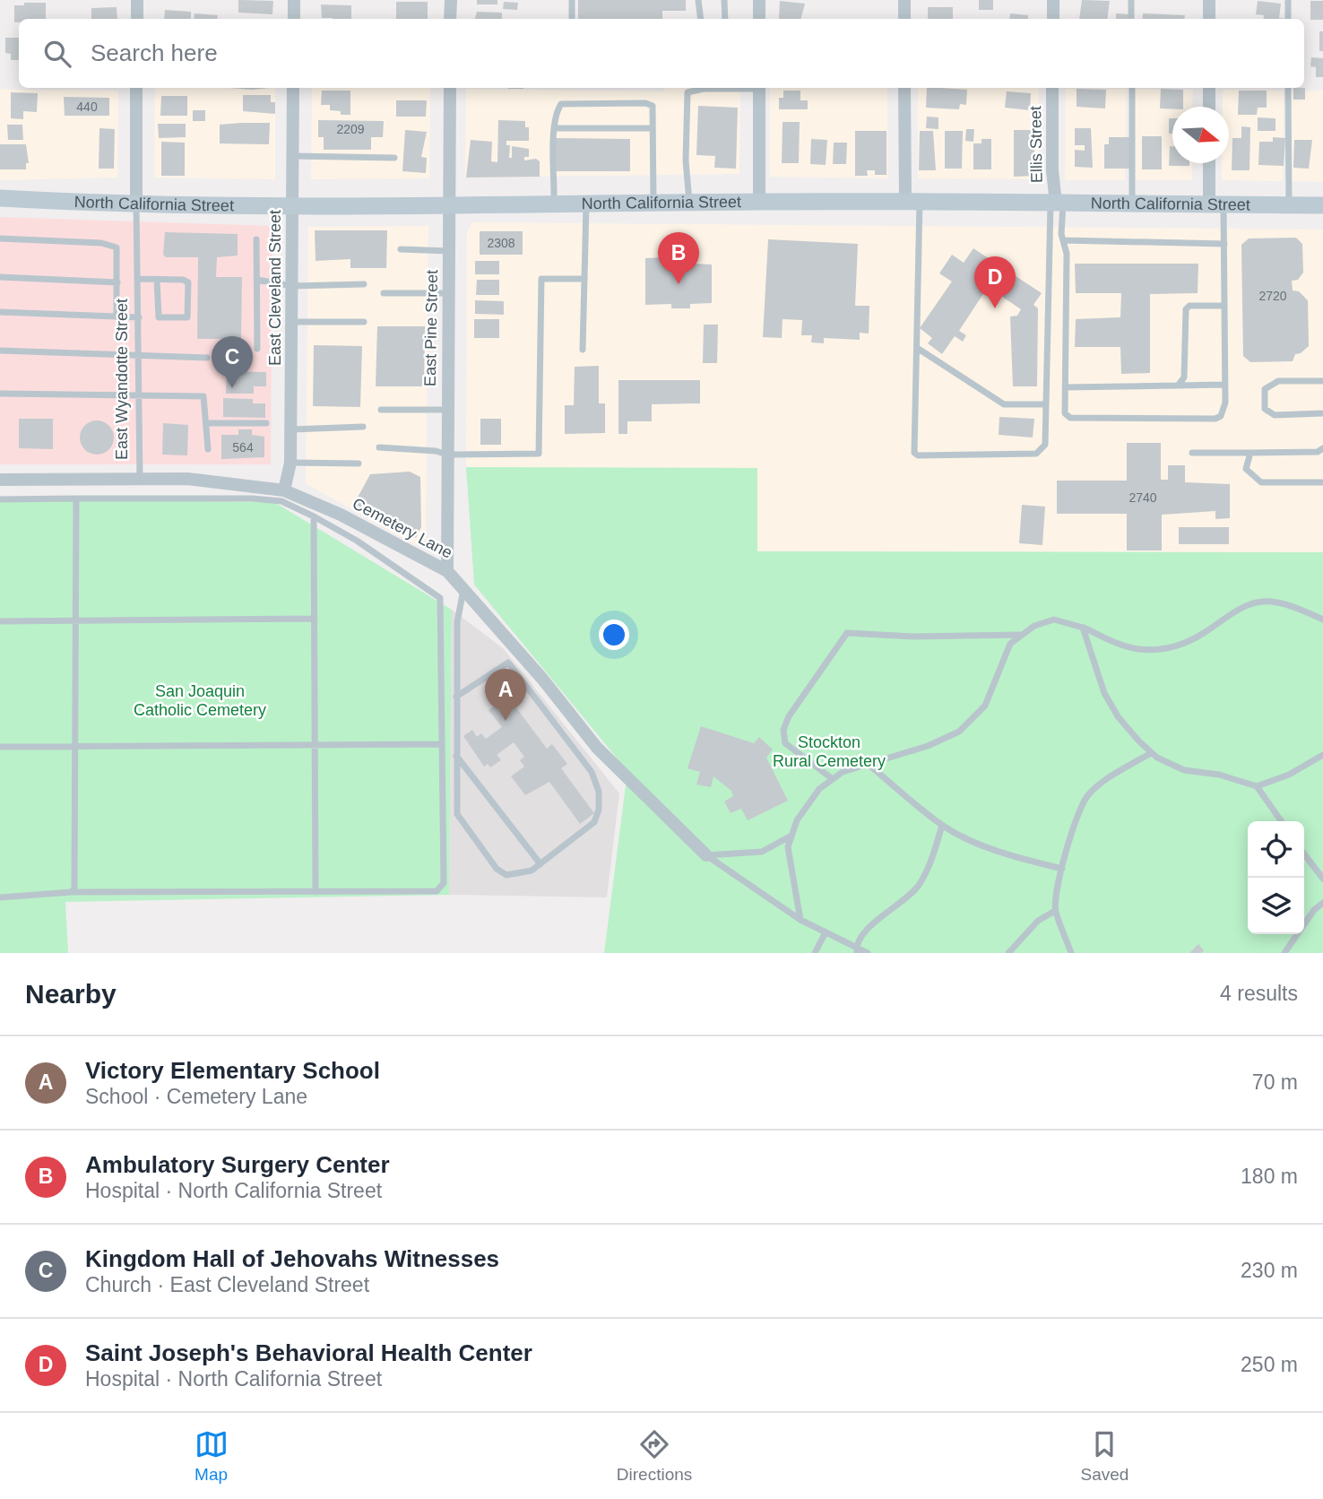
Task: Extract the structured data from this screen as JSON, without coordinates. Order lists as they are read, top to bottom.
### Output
{
  "streets": {
    "street": [
      "Ellis Street",
      "North California Street",
      "East Cleveland Street",
      "East Pine Street",
      "East Wyandotte Street",
      "Cemetery Lane"
    ]
  },
  "crossings": [
    ["Ellis Street", "North California Street"],
    ["North California Street", "East Cleveland Street"],
    ["North California Street", "East Pine Street"],
    ["North California Street", "East Wyandotte Street"],
    ["East Cleveland Street", "Cemetery Lane"],
    ["East Pine Street", "Cemetery Lane"],
    ["East Wyandotte Street", "Cemetery Lane"]
  ],
  "parks": ["San Joaquin Catholic Cemetery", "Stockton Rural Cemetery"],
  "house_numbers": [
    "440",
    "2209",
    "2308",
    "2720",
    "564",
    "2740"
  ],
  "north": "right",
  "page": {
    "search": "Search here",
    "pins": [
      "B",
      "D",
      "C",
      "A"
    ],
    "heading": ["Nearby", "4 results"],
    "list": [
      {
        "mark": "A",
        "name": "Victory Elementary School",
        "note": "School · Cemetery Lane",
        "value": "70 m"
      },
      {
        "mark": "B",
        "name": "Ambulatory Surgery Center",
        "note": "Hospital · North California Street",
        "value": "180 m"
      },
      {
        "mark": "C",
        "name": "Kingdom Hall of Jehovahs Witnesses",
        "note": "Church · East Cleveland Street",
        "value": "230 m"
      },
      {
        "mark": "D",
        "name": "Saint Joseph's Behavioral Health Center",
        "note": "Hospital · North California Street",
        "value": "250 m"
      }
    ],
    "nav": ["Map", "Directions", "Saved"]
  }
}
